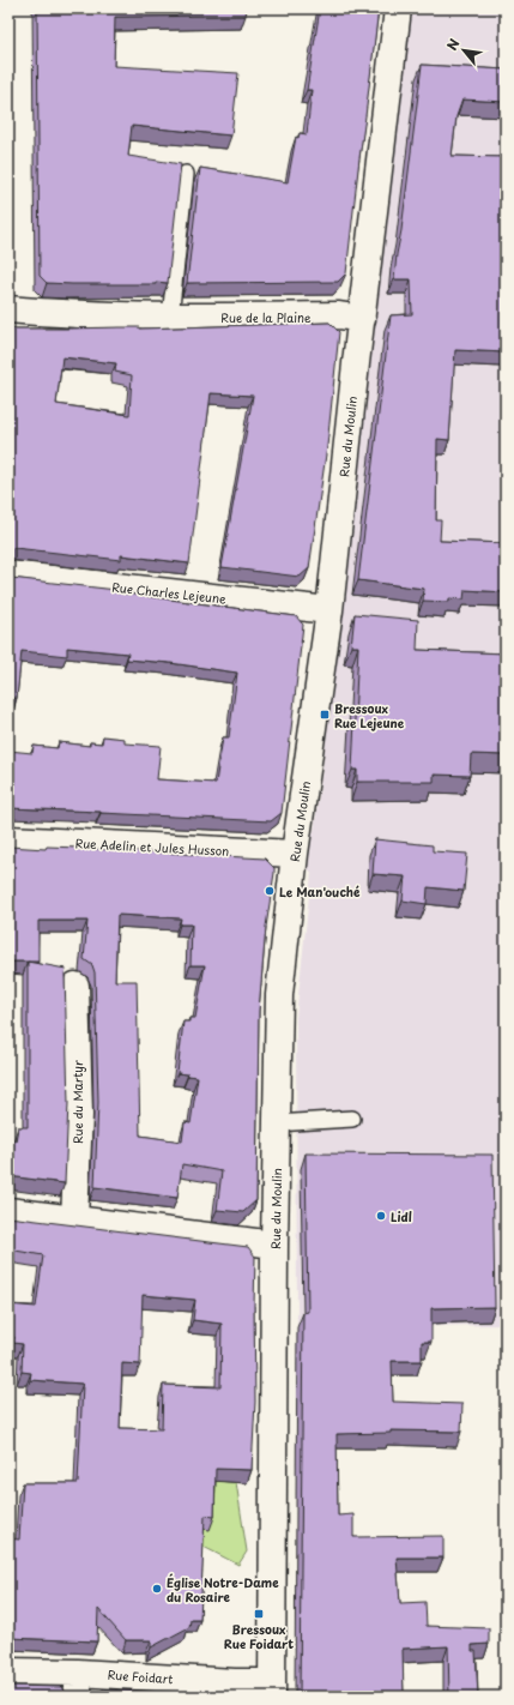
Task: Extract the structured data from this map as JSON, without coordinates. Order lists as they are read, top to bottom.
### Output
{
  "streets": {
    "street": [
      "Rue de la Plaine",
      "Rue du Moulin",
      "Rue Charles Lejeune",
      "Rue Adelin et Jules Husson",
      "Rue du Martyr",
      "Rue Foidart"
    ]
  },
  "crossings": [
    ["Rue de la Plaine", "Rue du Moulin"],
    ["Rue du Moulin", "Rue Charles Lejeune"],
    ["Rue du Moulin", "Rue Adelin et Jules Husson"],
    ["Rue du Moulin", "Rue Foidart"]
  ],
  "places": {
    "transit": ["Bressoux Rue Lejeune", "Bressoux Rue Foidart"],
    "other": ["Le Man'ouché", "Lidl", "Église Notre-Dame du Rosaire"]
  },
  "north": "top left"
}
